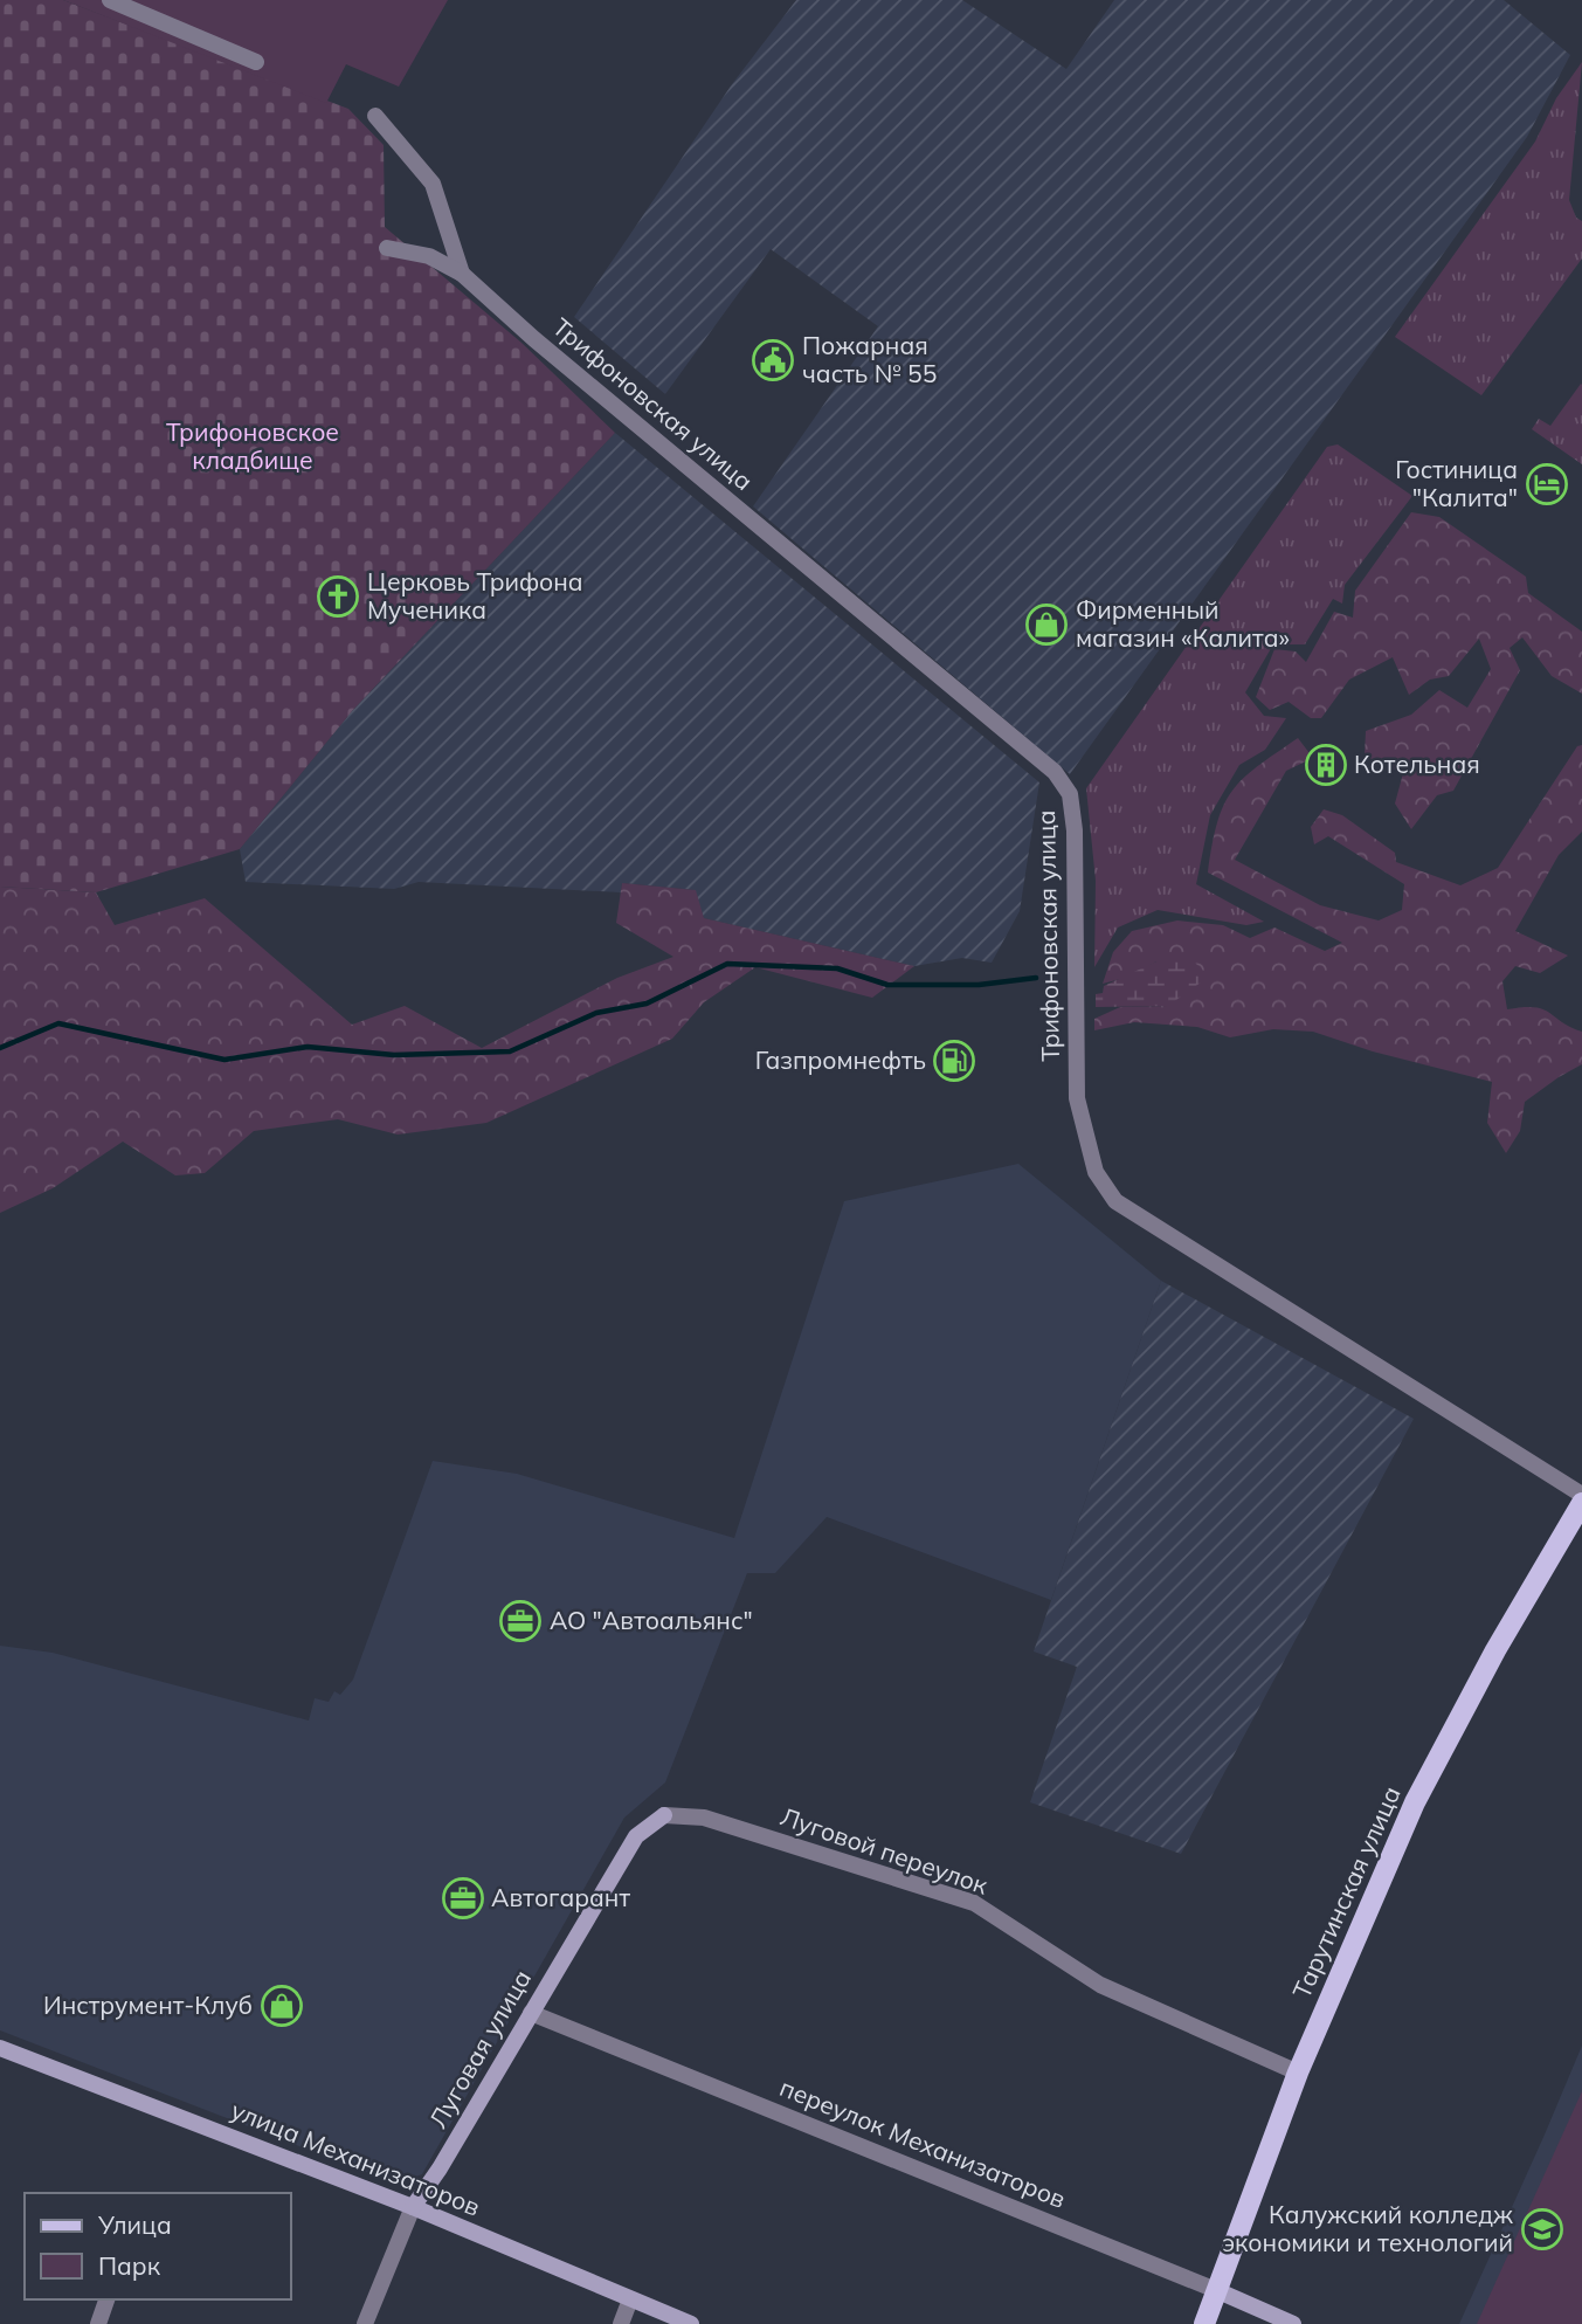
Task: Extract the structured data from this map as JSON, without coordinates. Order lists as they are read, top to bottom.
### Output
{
  "streets": {
    "main road": ["Тарутинская улица"],
    "street": [
      "Трифоновская улица",
      "Луговой переулок",
      "Луговая улица",
      "переулок Механизаторов",
      "улица Механизаторов"
    ]
  },
  "crossings": [
    ["Луговой переулок", "Тарутинская улица"],
    ["Луговой переулок", "Луговая улица"],
    ["Тарутинская улица", "переулок Механизаторов"],
    ["Луговая улица", "переулок Механизаторов"],
    ["Луговая улица", "улица Механизаторов"]
  ],
  "parks": ["Трифоновское кладбище"],
  "places": {
    "public building": ["Пожарная часть № 55"],
    "hotel": ["Гостиница \"Калита\""],
    "church": ["Церковь Трифона Мученика"],
    "shop": ["Фирменный магазин «Калита»", "Инструмент-Клуб"],
    "building": ["Котельная"],
    "fuel station": ["Газпромнефть"],
    "office": ["АО \"Автоальянс\"", "Автогарант"],
    "school or university": ["Калужский колледж экономики и технологий"]
  },
  "legend": ["Улица", "Парк"]
}
